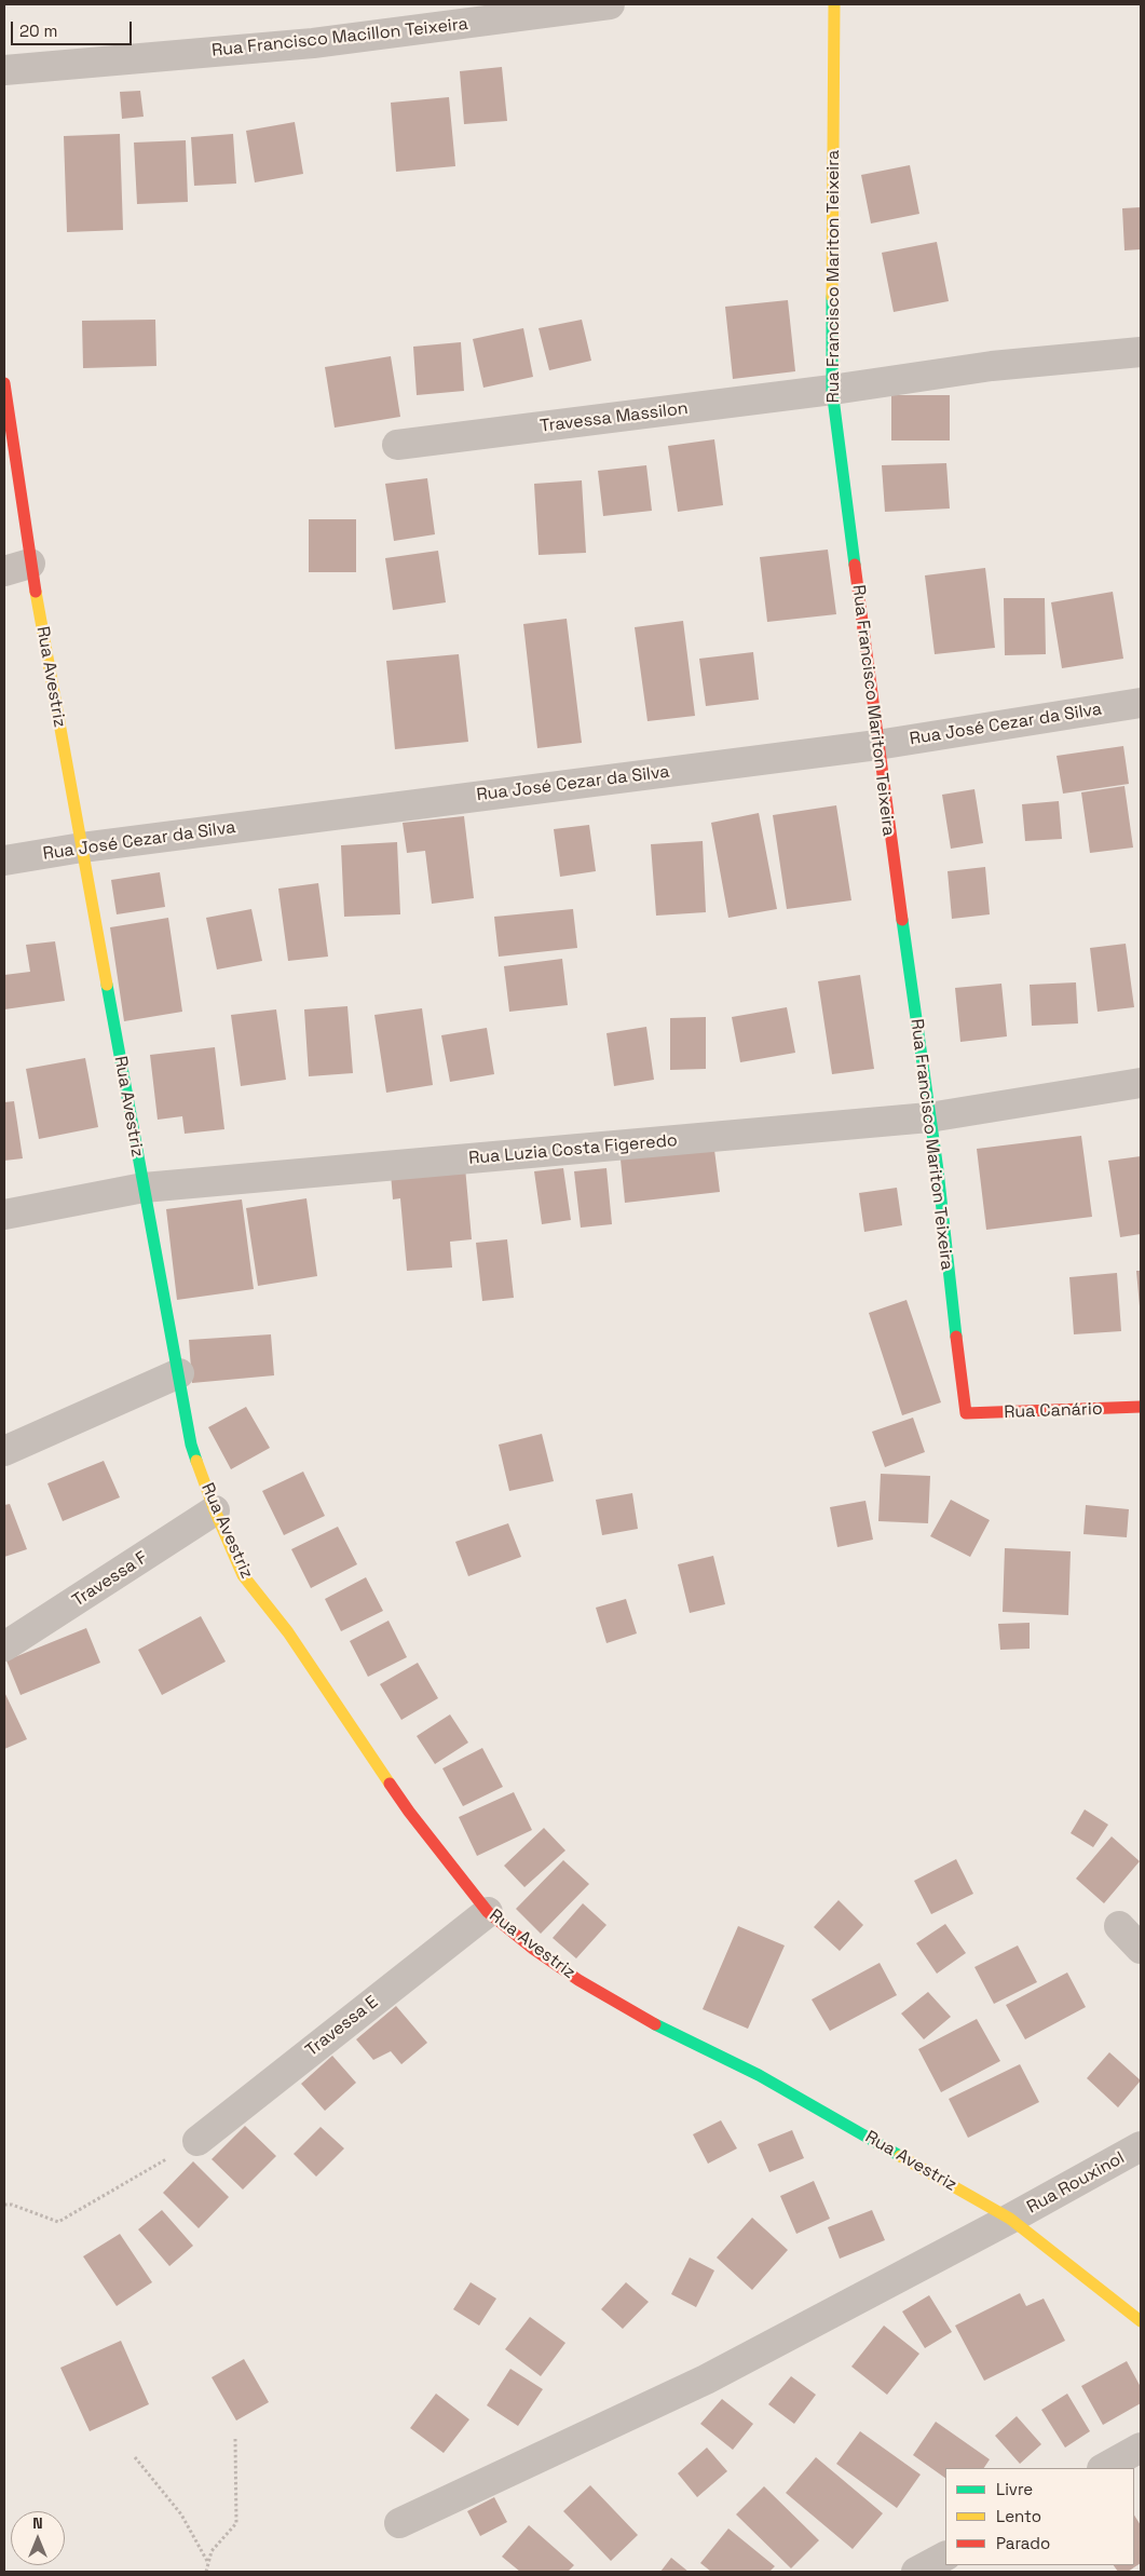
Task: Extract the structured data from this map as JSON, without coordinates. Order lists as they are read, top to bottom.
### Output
{
  "streets": {
    "street": [
      "Rua Francisco Macillon Teixeira",
      "Rua Francisco Mariton Teixeira",
      "Travessa Massilon",
      "Rua Avestriz",
      "Rua José Cezar da Silva",
      "Rua Luzia Costa Figeredo",
      "Rua Canário",
      "Travessa F",
      "Travessa E",
      "Rua Rouxinol"
    ]
  },
  "crossings": [
    ["Rua Francisco Mariton Teixeira", "Travessa Massilon"],
    ["Rua Francisco Mariton Teixeira", "Rua José Cezar da Silva"],
    ["Rua Francisco Mariton Teixeira", "Rua Luzia Costa Figeredo"],
    ["Rua Francisco Mariton Teixeira", "Rua Canário"],
    ["Rua Avestriz", "Rua José Cezar da Silva"],
    ["Rua Avestriz", "Rua Luzia Costa Figeredo"],
    ["Rua Avestriz", "Travessa F"],
    ["Rua Avestriz", "Travessa E"],
    ["Rua Avestriz", "Rua Rouxinol"]
  ],
  "legend": ["Livre", "Lento", "Parado"],
  "scale_bar": "20 m",
  "north": "top"
}
